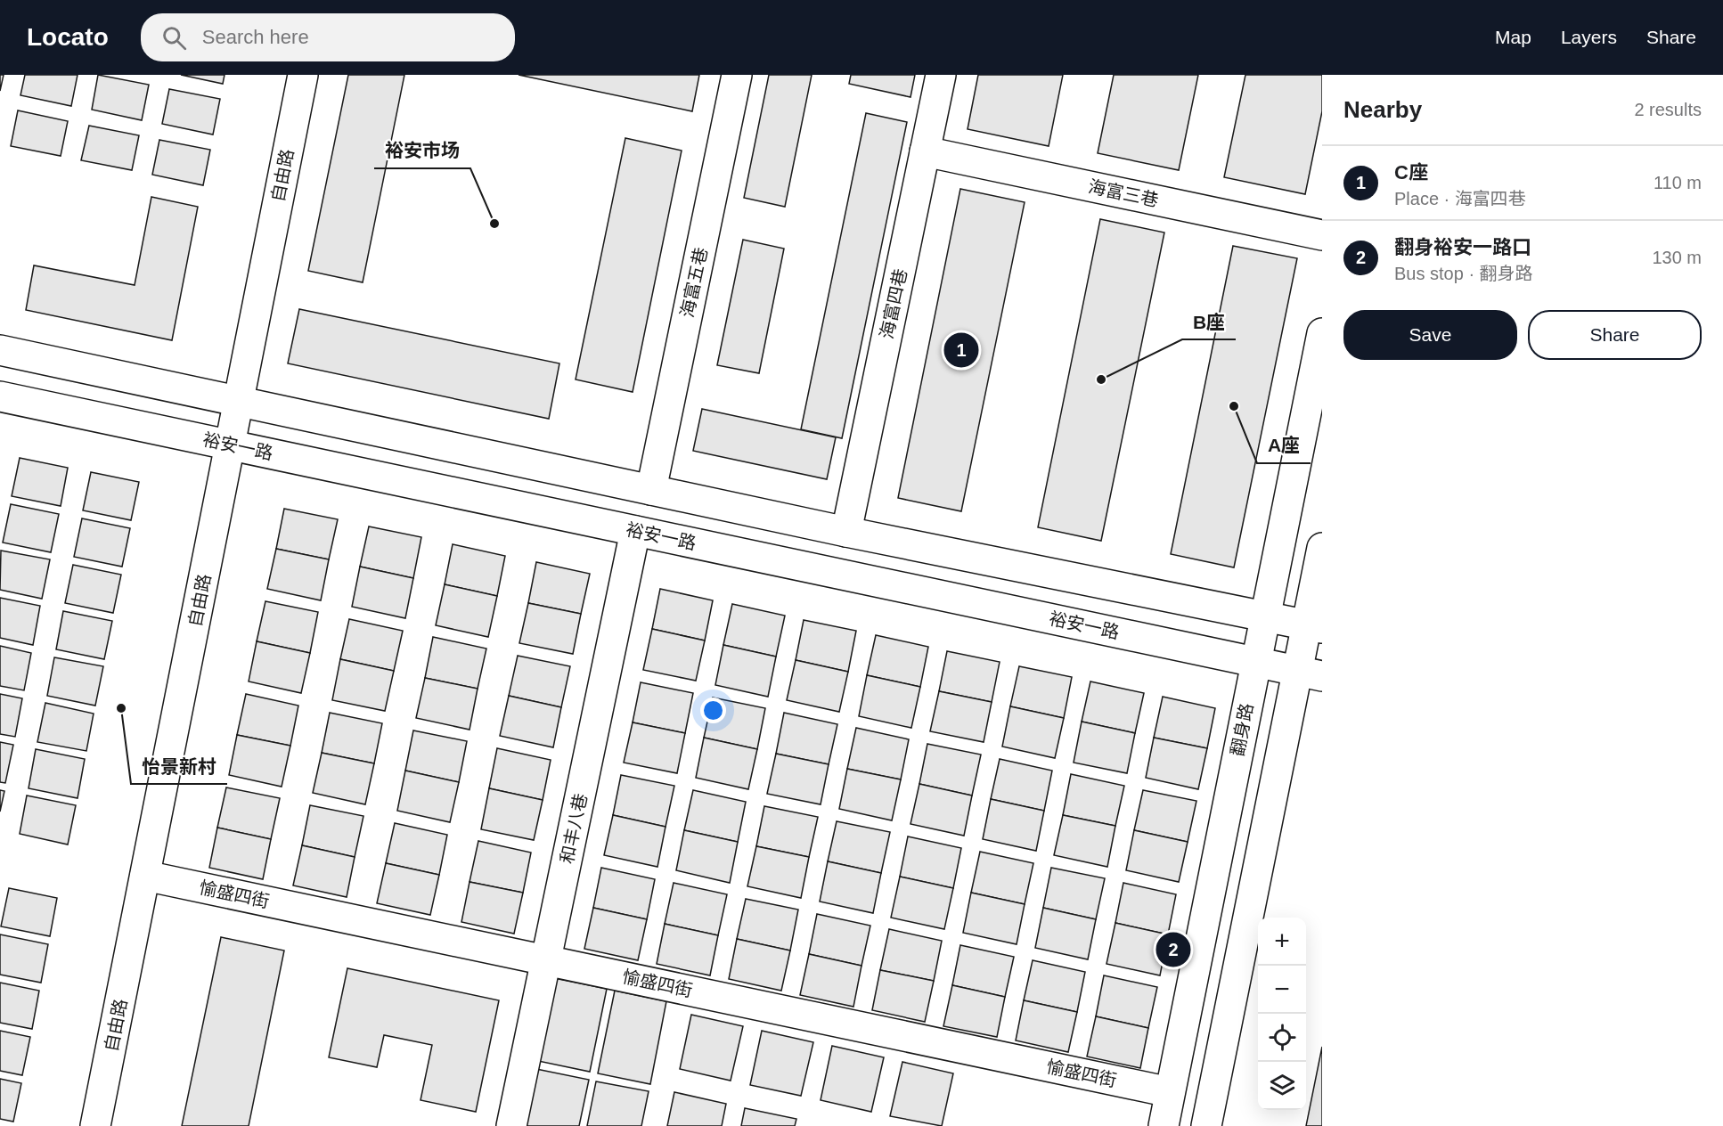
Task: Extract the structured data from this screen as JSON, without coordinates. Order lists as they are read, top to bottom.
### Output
{
  "streets": {
    "main road": [
      "自由路",
      "海富三巷",
      "海富五巷",
      "海富四巷",
      "裕安一路",
      "翻身路",
      "和丰八巷",
      "愉盛四街"
    ]
  },
  "crossings": [
    ["自由路", "裕安一路"],
    ["自由路", "愉盛四街"],
    ["海富三巷", "海富四巷"],
    ["裕安一路", "翻身路"],
    ["裕安一路", "和丰八巷"],
    ["翻身路", "愉盛四街"],
    ["和丰八巷", "愉盛四街"]
  ],
  "places": [
    "裕安市场",
    "B座",
    "A座",
    "怡景新村"
  ],
  "page": {
    "header": "Locato",
    "search": "Search here",
    "nav": ["Map", "Layers", "Share"],
    "heading": ["Nearby", "2 results"],
    "list": [
      {
        "mark": "1",
        "name": "C座",
        "note": "Place · 海富四巷",
        "value": "110 m"
      },
      {
        "mark": "2",
        "name": "翻身裕安一路口",
        "note": "Bus stop · 翻身路",
        "value": "130 m"
      }
    ],
    "buttons": ["Save", "Share"],
    "pins": ["1", "2"],
    "map_buttons": ["+", "−"]
  }
}
